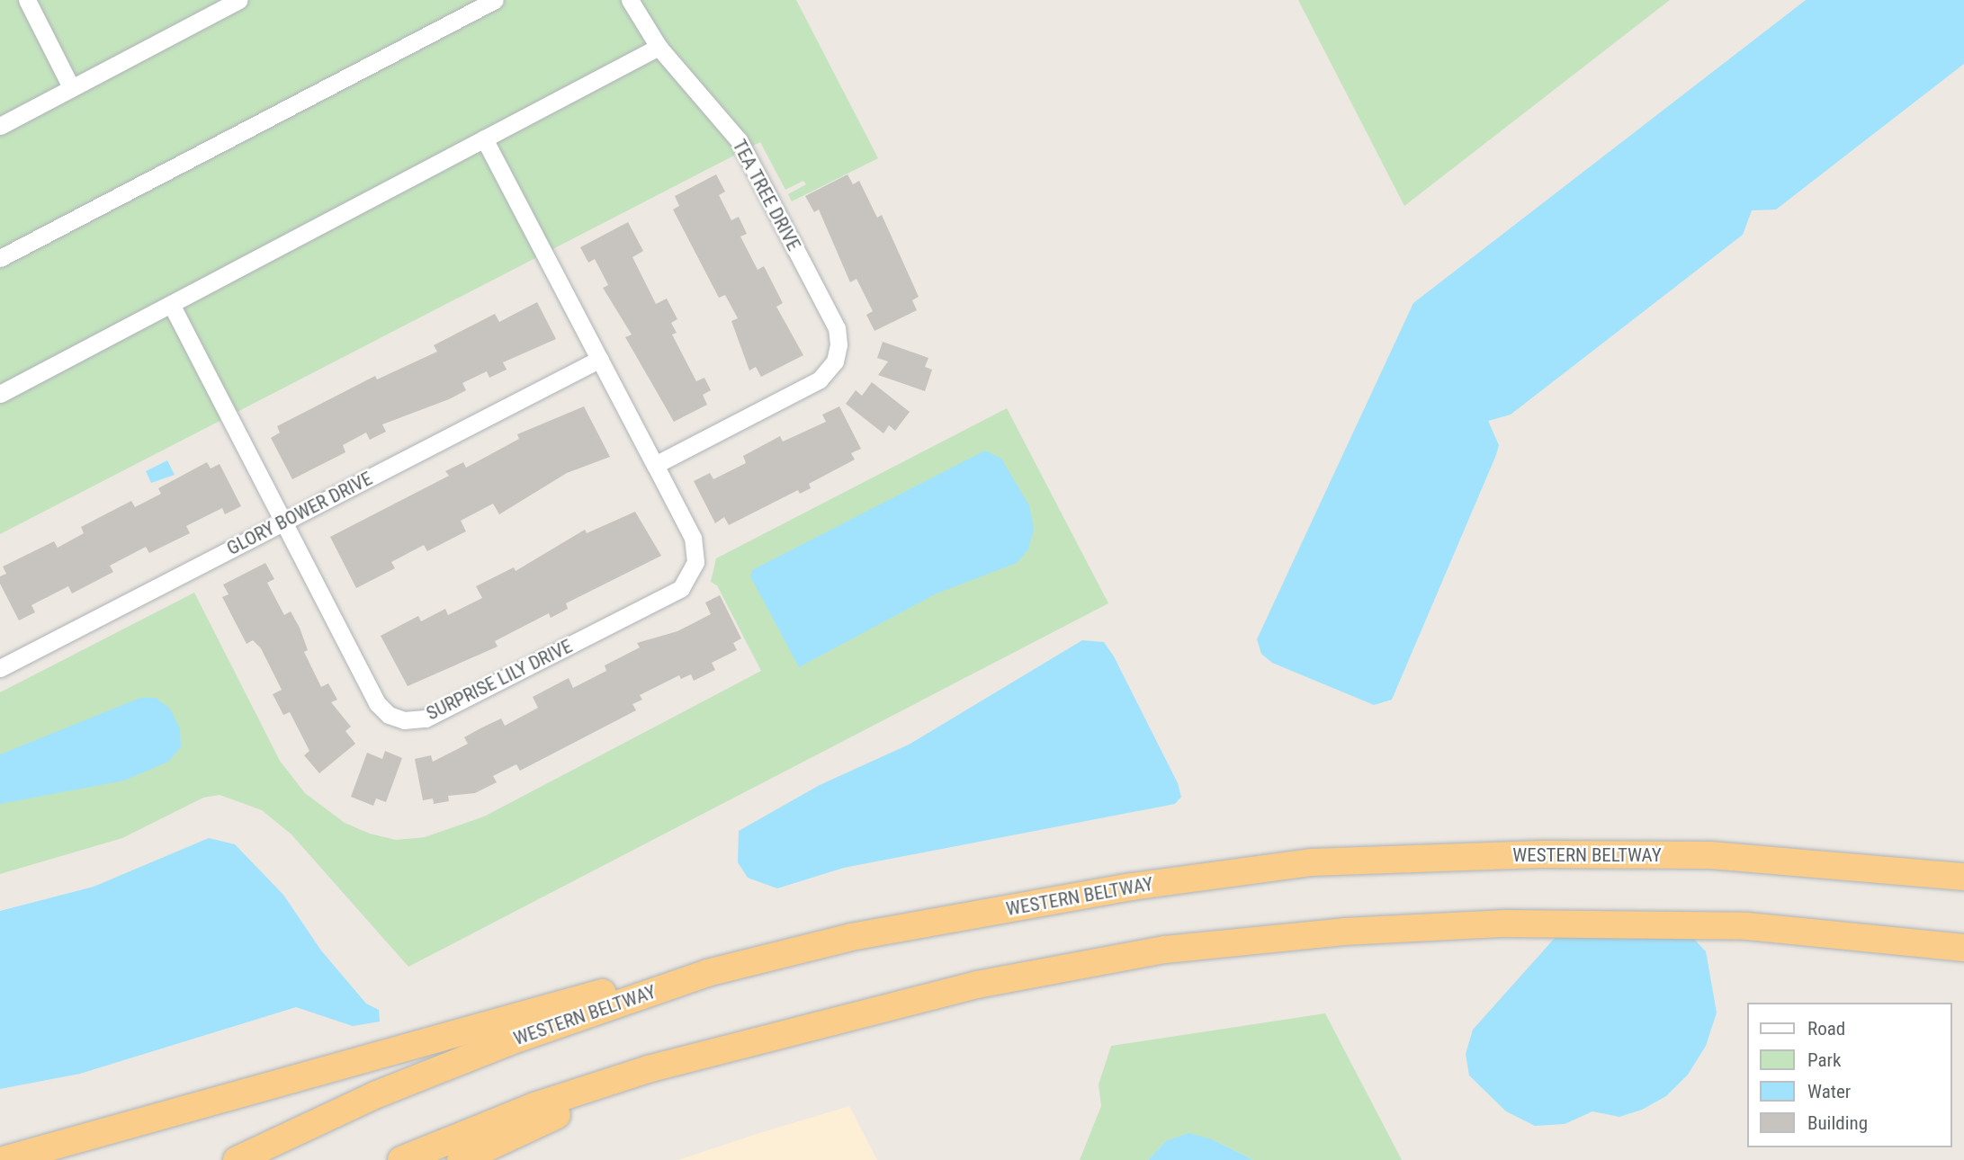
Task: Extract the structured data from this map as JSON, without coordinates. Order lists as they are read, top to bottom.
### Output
{
  "streets": {
    "highway": ["WESTERN BELTWAY"],
    "street": ["TEA TREE DRIVE", "GLORY BOWER DRIVE", "SURPRISE LILY DRIVE"]
  },
  "crossings": [
    ["TEA TREE DRIVE", "SURPRISE LILY DRIVE"],
    ["GLORY BOWER DRIVE", "SURPRISE LILY DRIVE"]
  ],
  "legend": [
    "Road",
    "Park",
    "Water",
    "Building"
  ]
}
